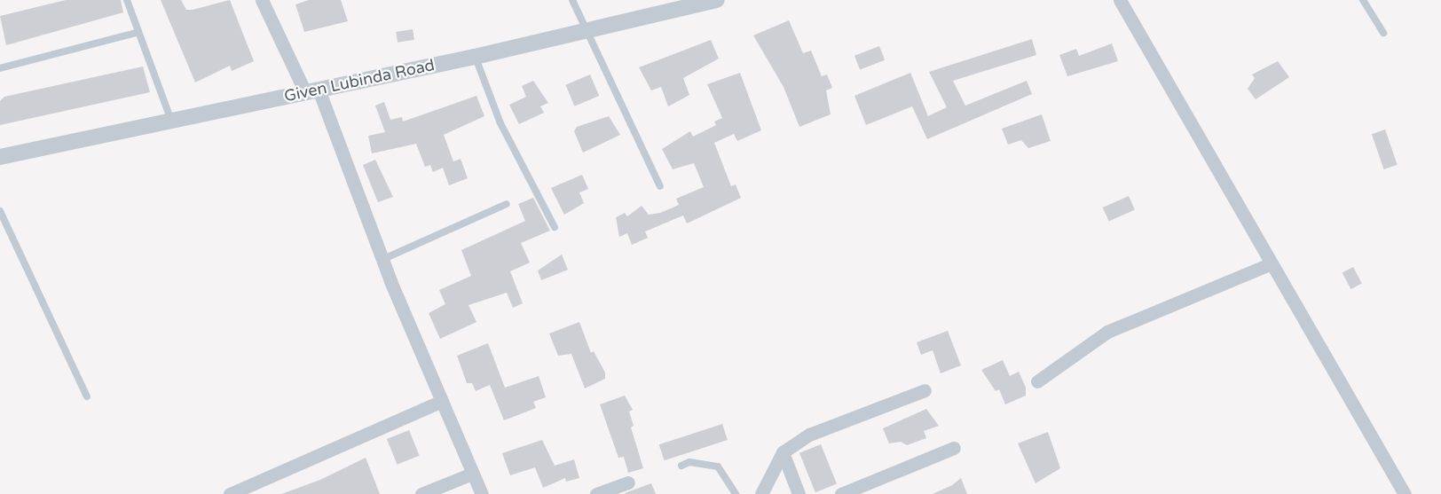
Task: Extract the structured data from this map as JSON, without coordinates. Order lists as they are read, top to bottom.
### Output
{
  "streets": {
    "street": ["Given Lubinda Road"]
  }
}
